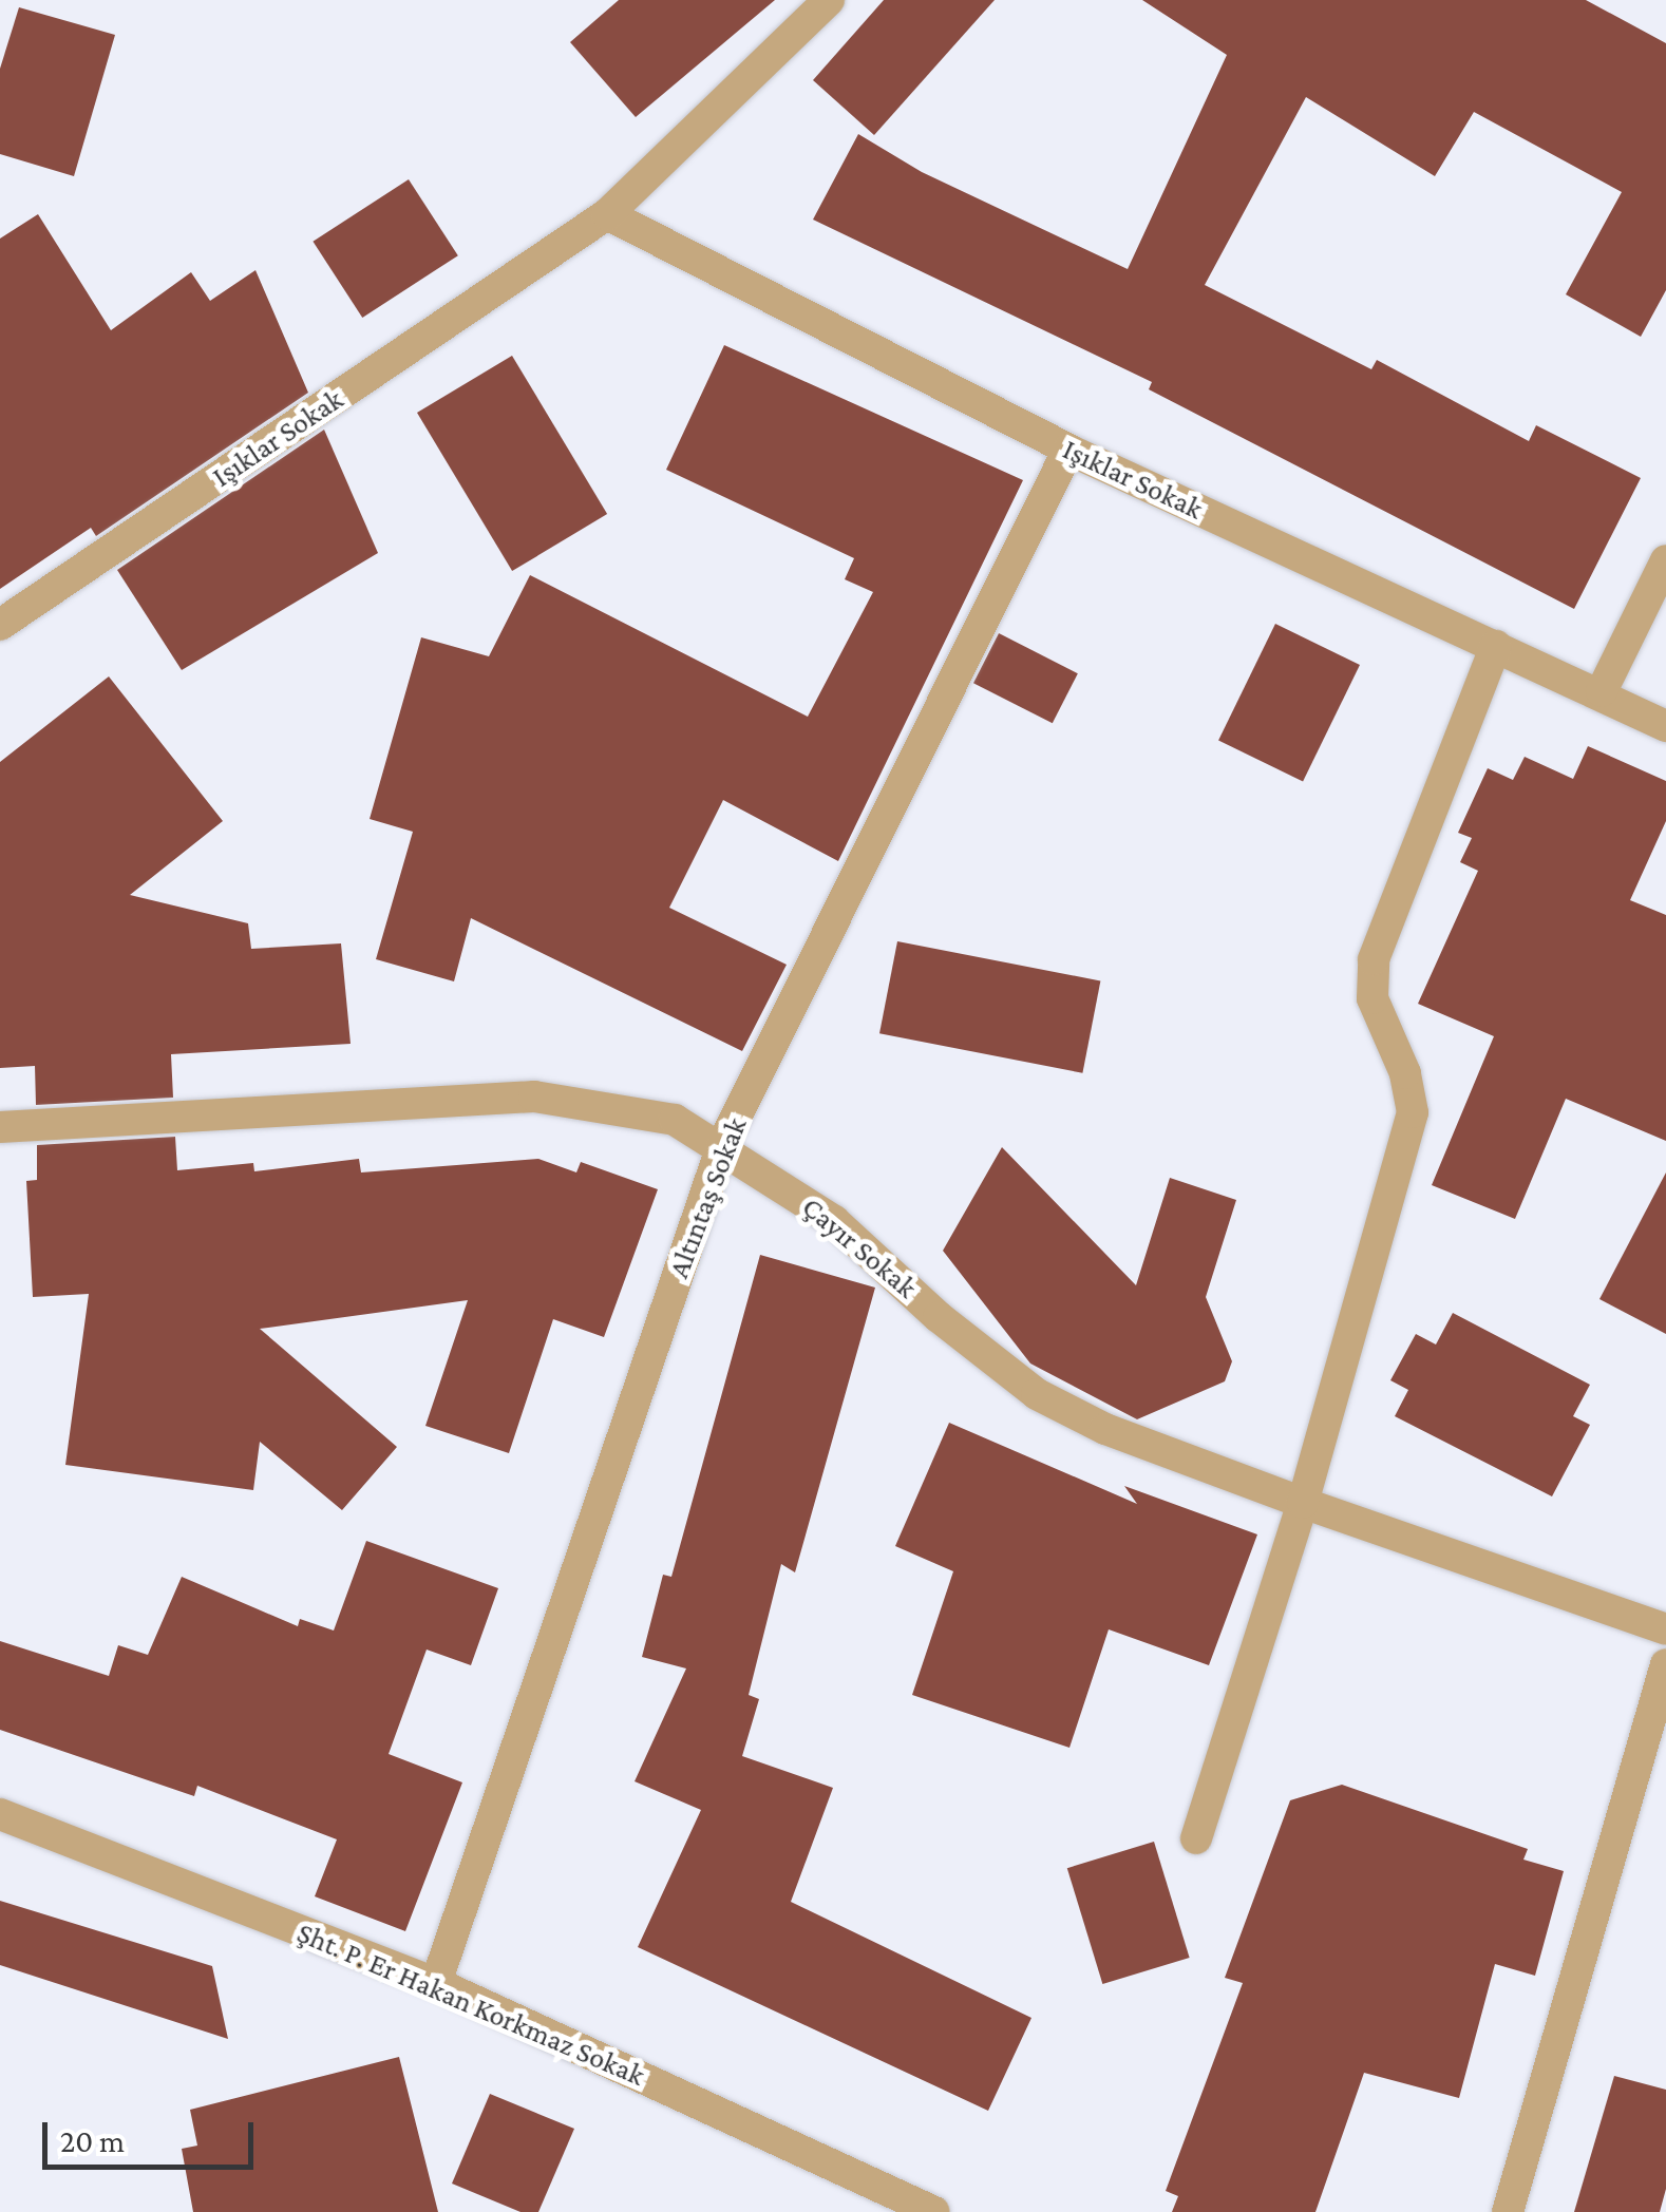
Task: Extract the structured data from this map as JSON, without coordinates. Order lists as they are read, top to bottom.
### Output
{
  "streets": {
    "street": [
      "Işıklar Sokak",
      "Altıntaş Sokak",
      "Çayır Sokak",
      "Şht. P. Er Hakan Korkmaz Sokak"
    ]
  },
  "crossings": [
    ["Işıklar Sokak", "Altıntaş Sokak"],
    ["Altıntaş Sokak", "Çayır Sokak"],
    ["Altıntaş Sokak", "Şht. P. Er Hakan Korkmaz Sokak"]
  ],
  "scale_bar": "20 m"
}
